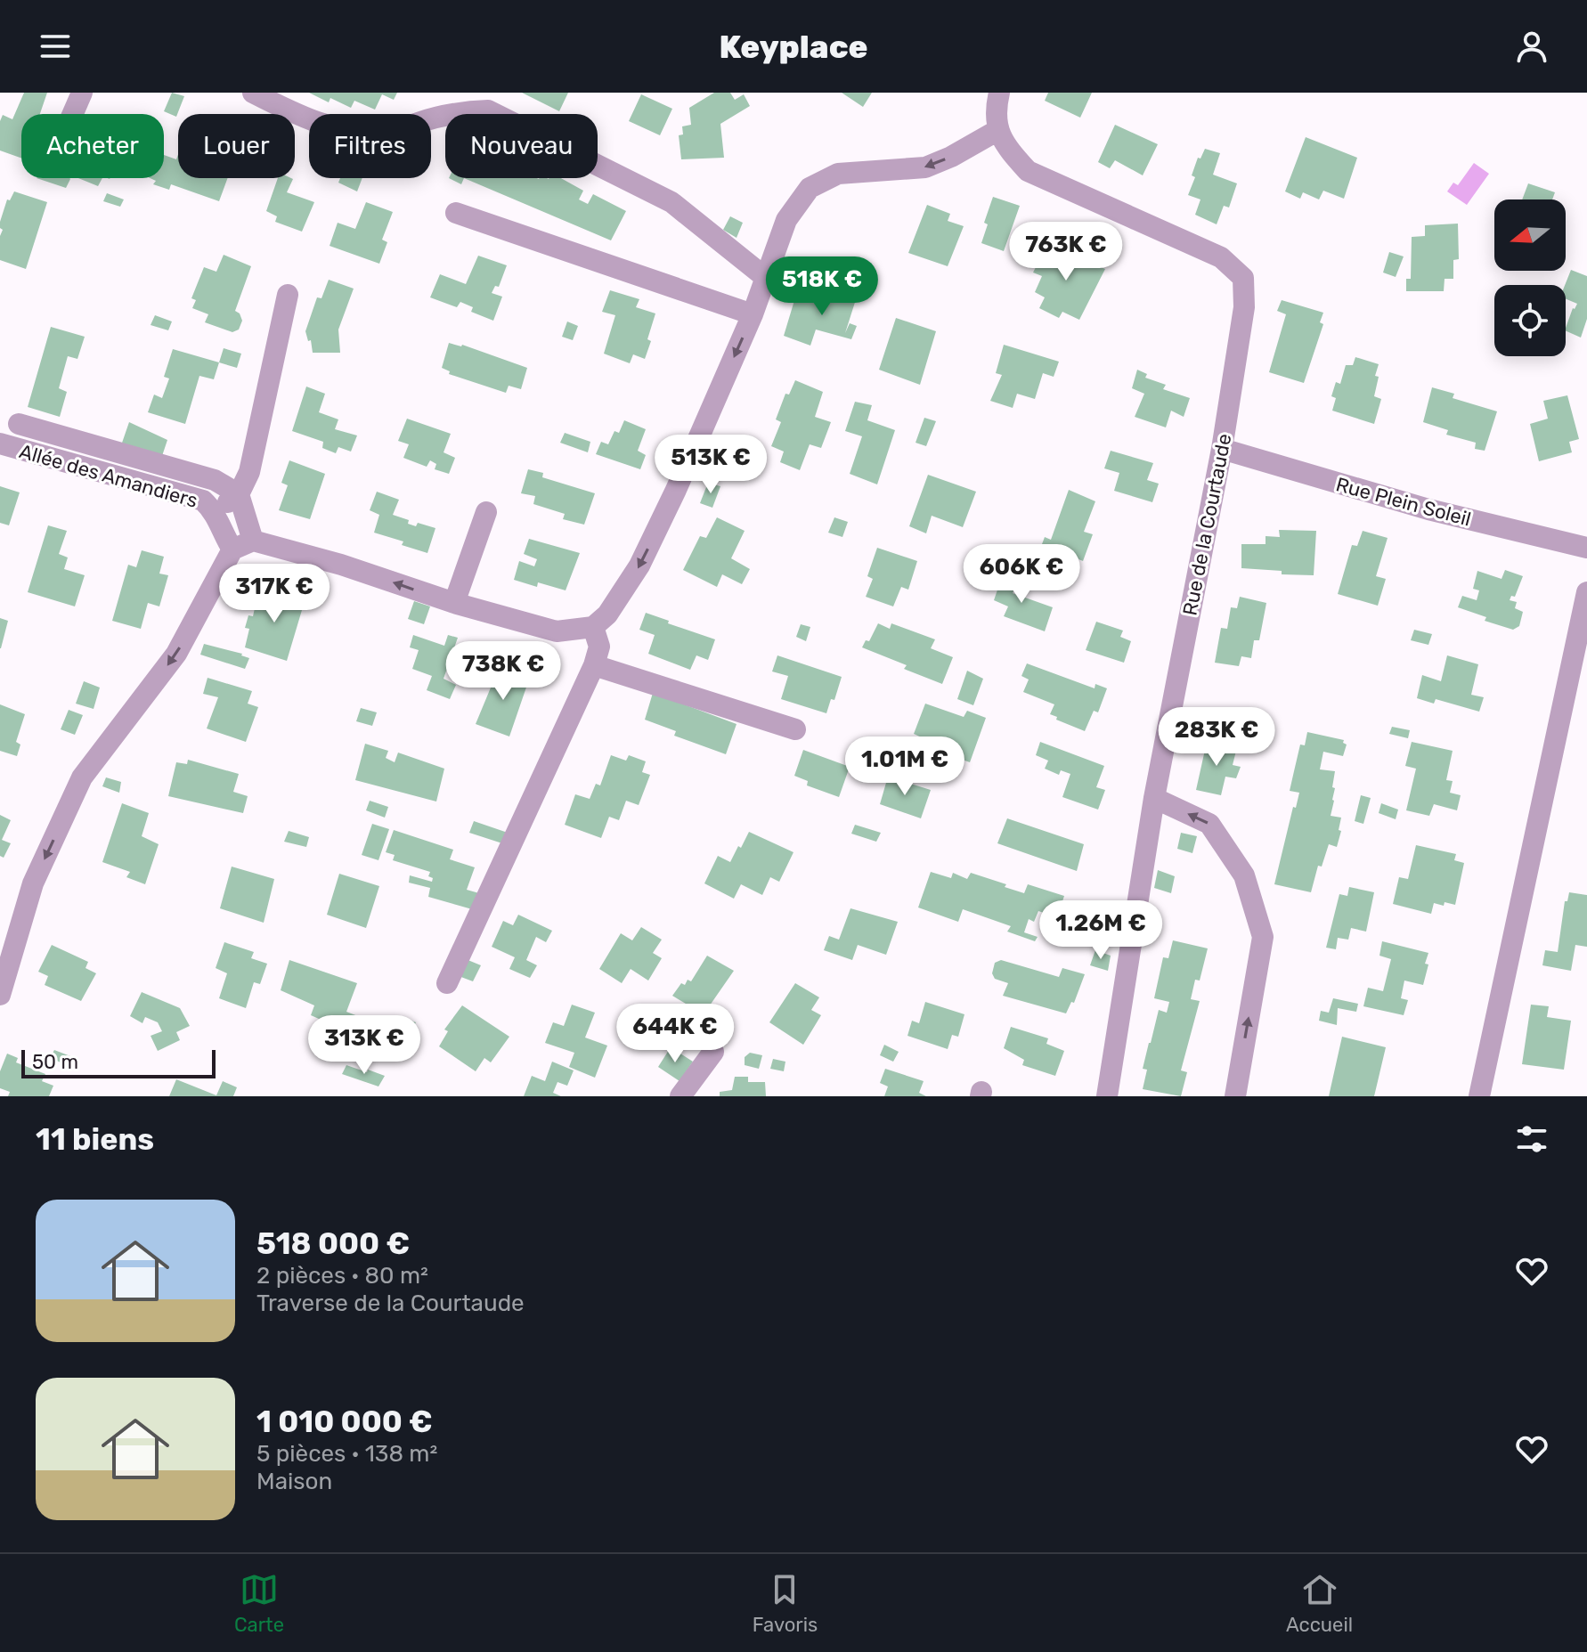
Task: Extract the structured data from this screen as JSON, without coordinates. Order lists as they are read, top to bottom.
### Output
{
  "streets": {
    "street": ["Allée des Amandiers", "Rue Plein Soleil", "Rue de la Courtaude"]
  },
  "crossings": [
    ["Rue Plein Soleil", "Rue de la Courtaude"]
  ],
  "scale_bar": "50 m",
  "north": "left",
  "page": {
    "header": "Keyplace",
    "chip": [
      "Acheter",
      "Louer",
      "Filtres",
      "Nouveau"
    ],
    "price": [
      "763K €",
      "518K €",
      "513K €",
      "606K €",
      "317K €",
      "738K €",
      "283K €",
      "1.01M €",
      "1.26M €",
      "644K €",
      "313K €"
    ],
    "scale": "50 m",
    "heading": "11 biens",
    "list": [
      {
        "name": "518 000 €",
        "note": "2 pièces · 80 m² · Traverse de la Courtaude"
      },
      {
        "name": "1 010 000 €",
        "note": "5 pièces · 138 m² · Maison"
      }
    ],
    "tabs": ["Carte", "Favoris", "Accueil"]
  }
}
